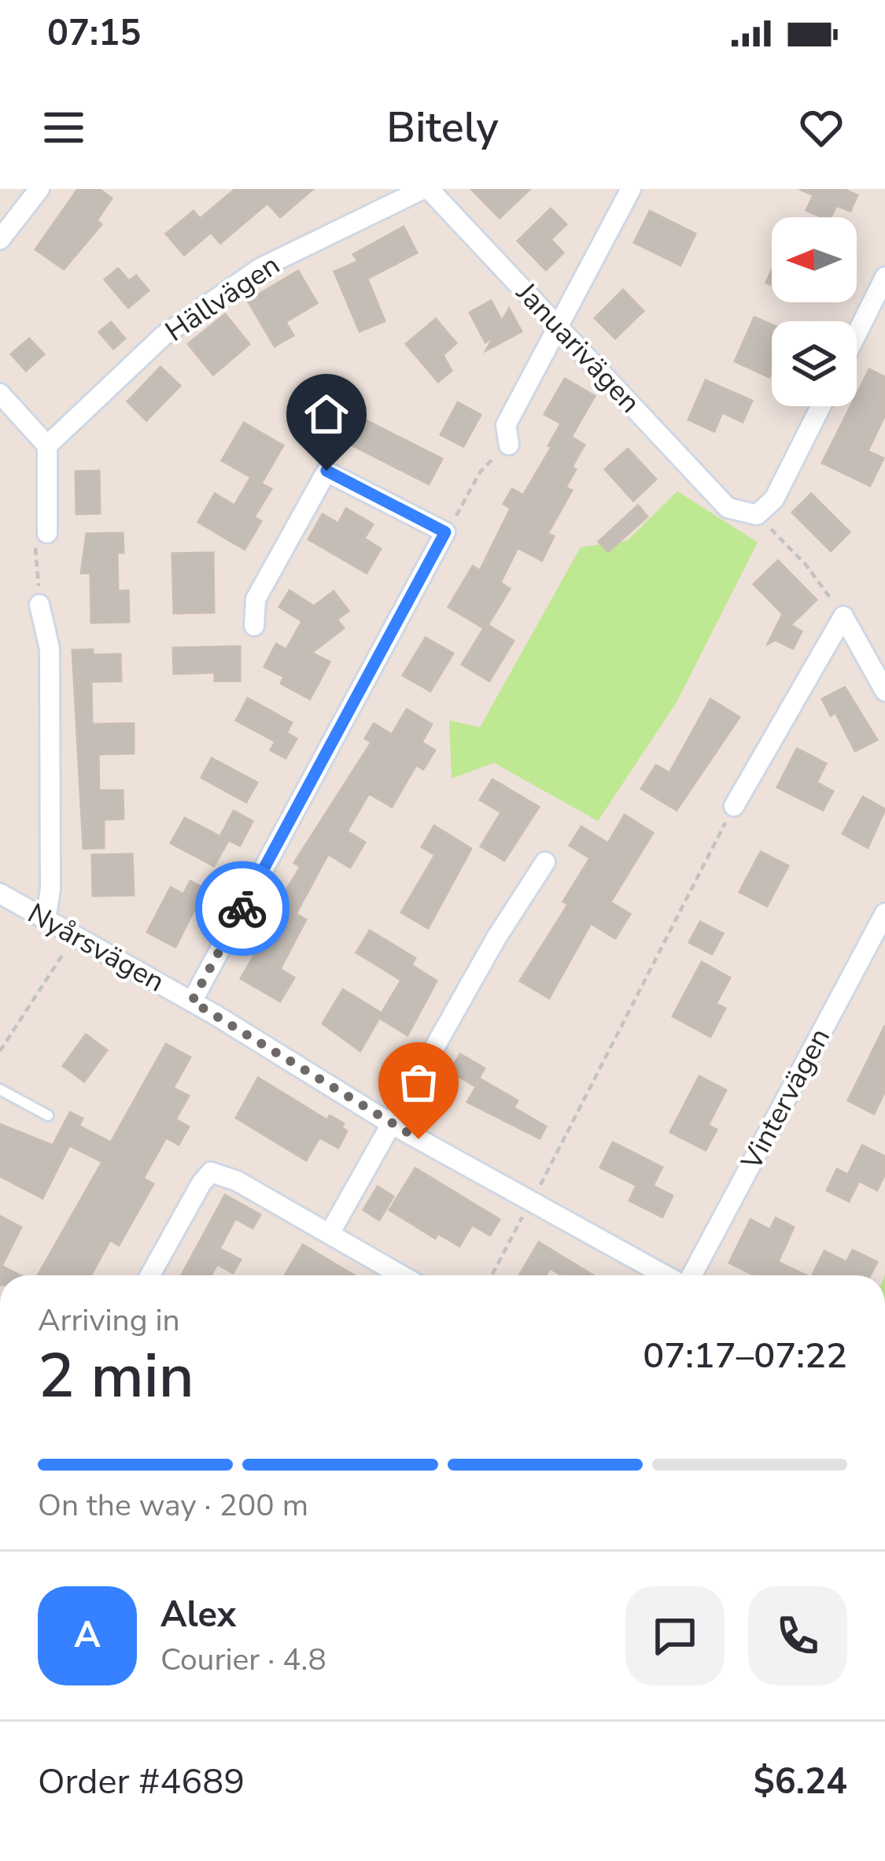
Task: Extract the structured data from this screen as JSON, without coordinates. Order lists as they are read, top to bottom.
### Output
{
  "streets": {
    "street": [
      "Hällvägen",
      "Januarivägen",
      "Nyårsvägen",
      "Vintervägen"
    ]
  },
  "crossings": [
    ["Hällvägen", "Januarivägen"]
  ],
  "north": "left",
  "page": {
    "status": "07:15",
    "header": "Bitely",
    "heading": ["2 min", "Arriving in", "07:17–07:22"],
    "panel": [
      "Alex",
      "Courier · 4.8",
      "Order #4689",
      "$6.24"
    ],
    "bar": "On the way · 200 m",
    "round": "A"
  }
}
